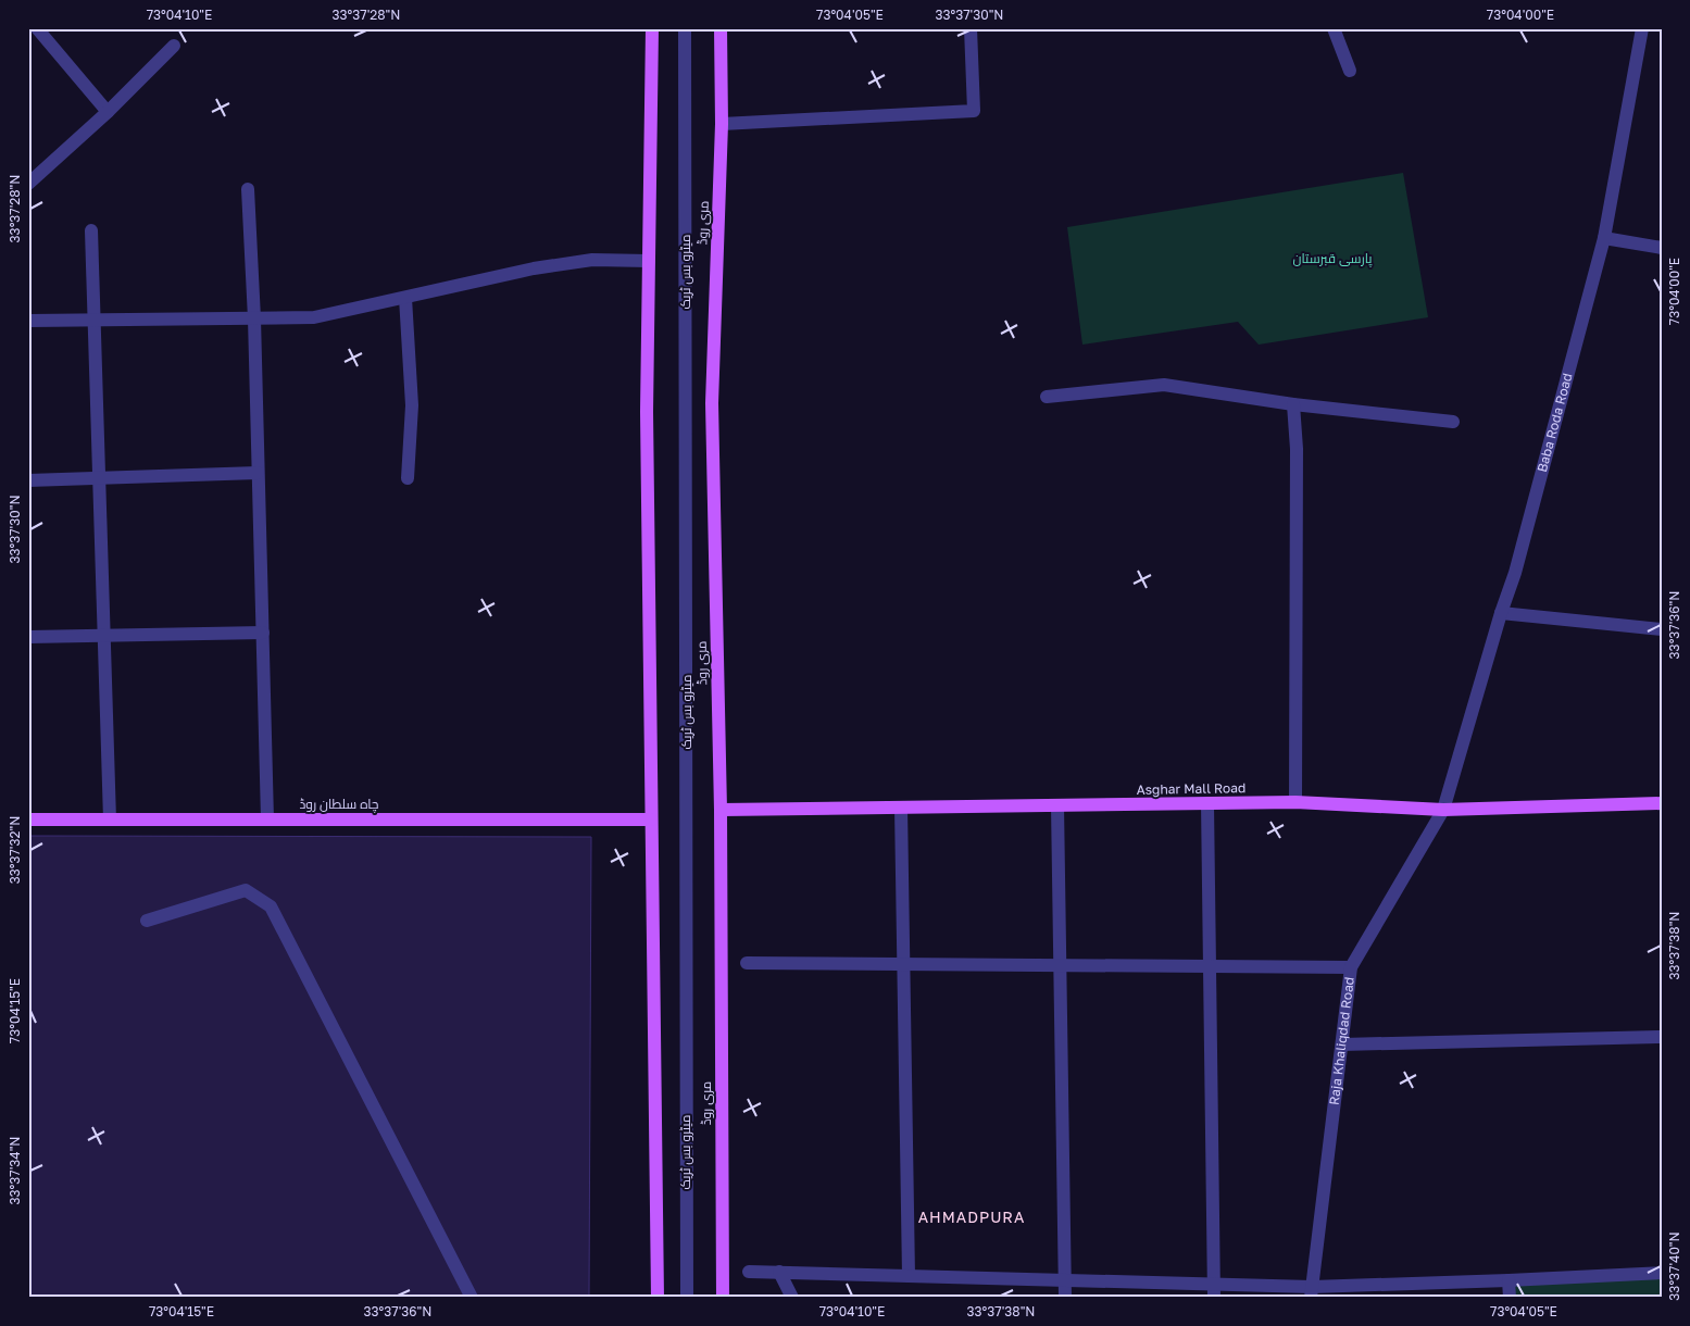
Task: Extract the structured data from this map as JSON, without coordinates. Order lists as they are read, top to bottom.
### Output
{
  "streets": {
    "main road": ["مری روڈ", "Asghar Mall Road", "چاہ سلطان روڈ"],
    "street": ["میٹرو بس ٹریک", "Baba Roda Road", "Raja Khaliqdad Road"]
  },
  "crossings": [
    ["مری روڈ", "Asghar Mall Road"],
    ["Baba Roda Road", "Asghar Mall Road"],
    ["Baba Roda Road", "Raja Khaliqdad Road"],
    ["Asghar Mall Road", "Raja Khaliqdad Road"]
  ],
  "districts": ["AHMADPURA"],
  "parks": ["پارسی قبرستان"],
  "coordinates": [
    "73°04'10\"E",
    "33°37'28\"N",
    "73°04'05\"E",
    "33°37'30\"N",
    "73°04'00\"E",
    "33°37'36\"N",
    "33°37'32\"N",
    "33°37'38\"N",
    "73°04'15\"E",
    "33°37'34\"N",
    "33°37'40\"N"
  ]
}
